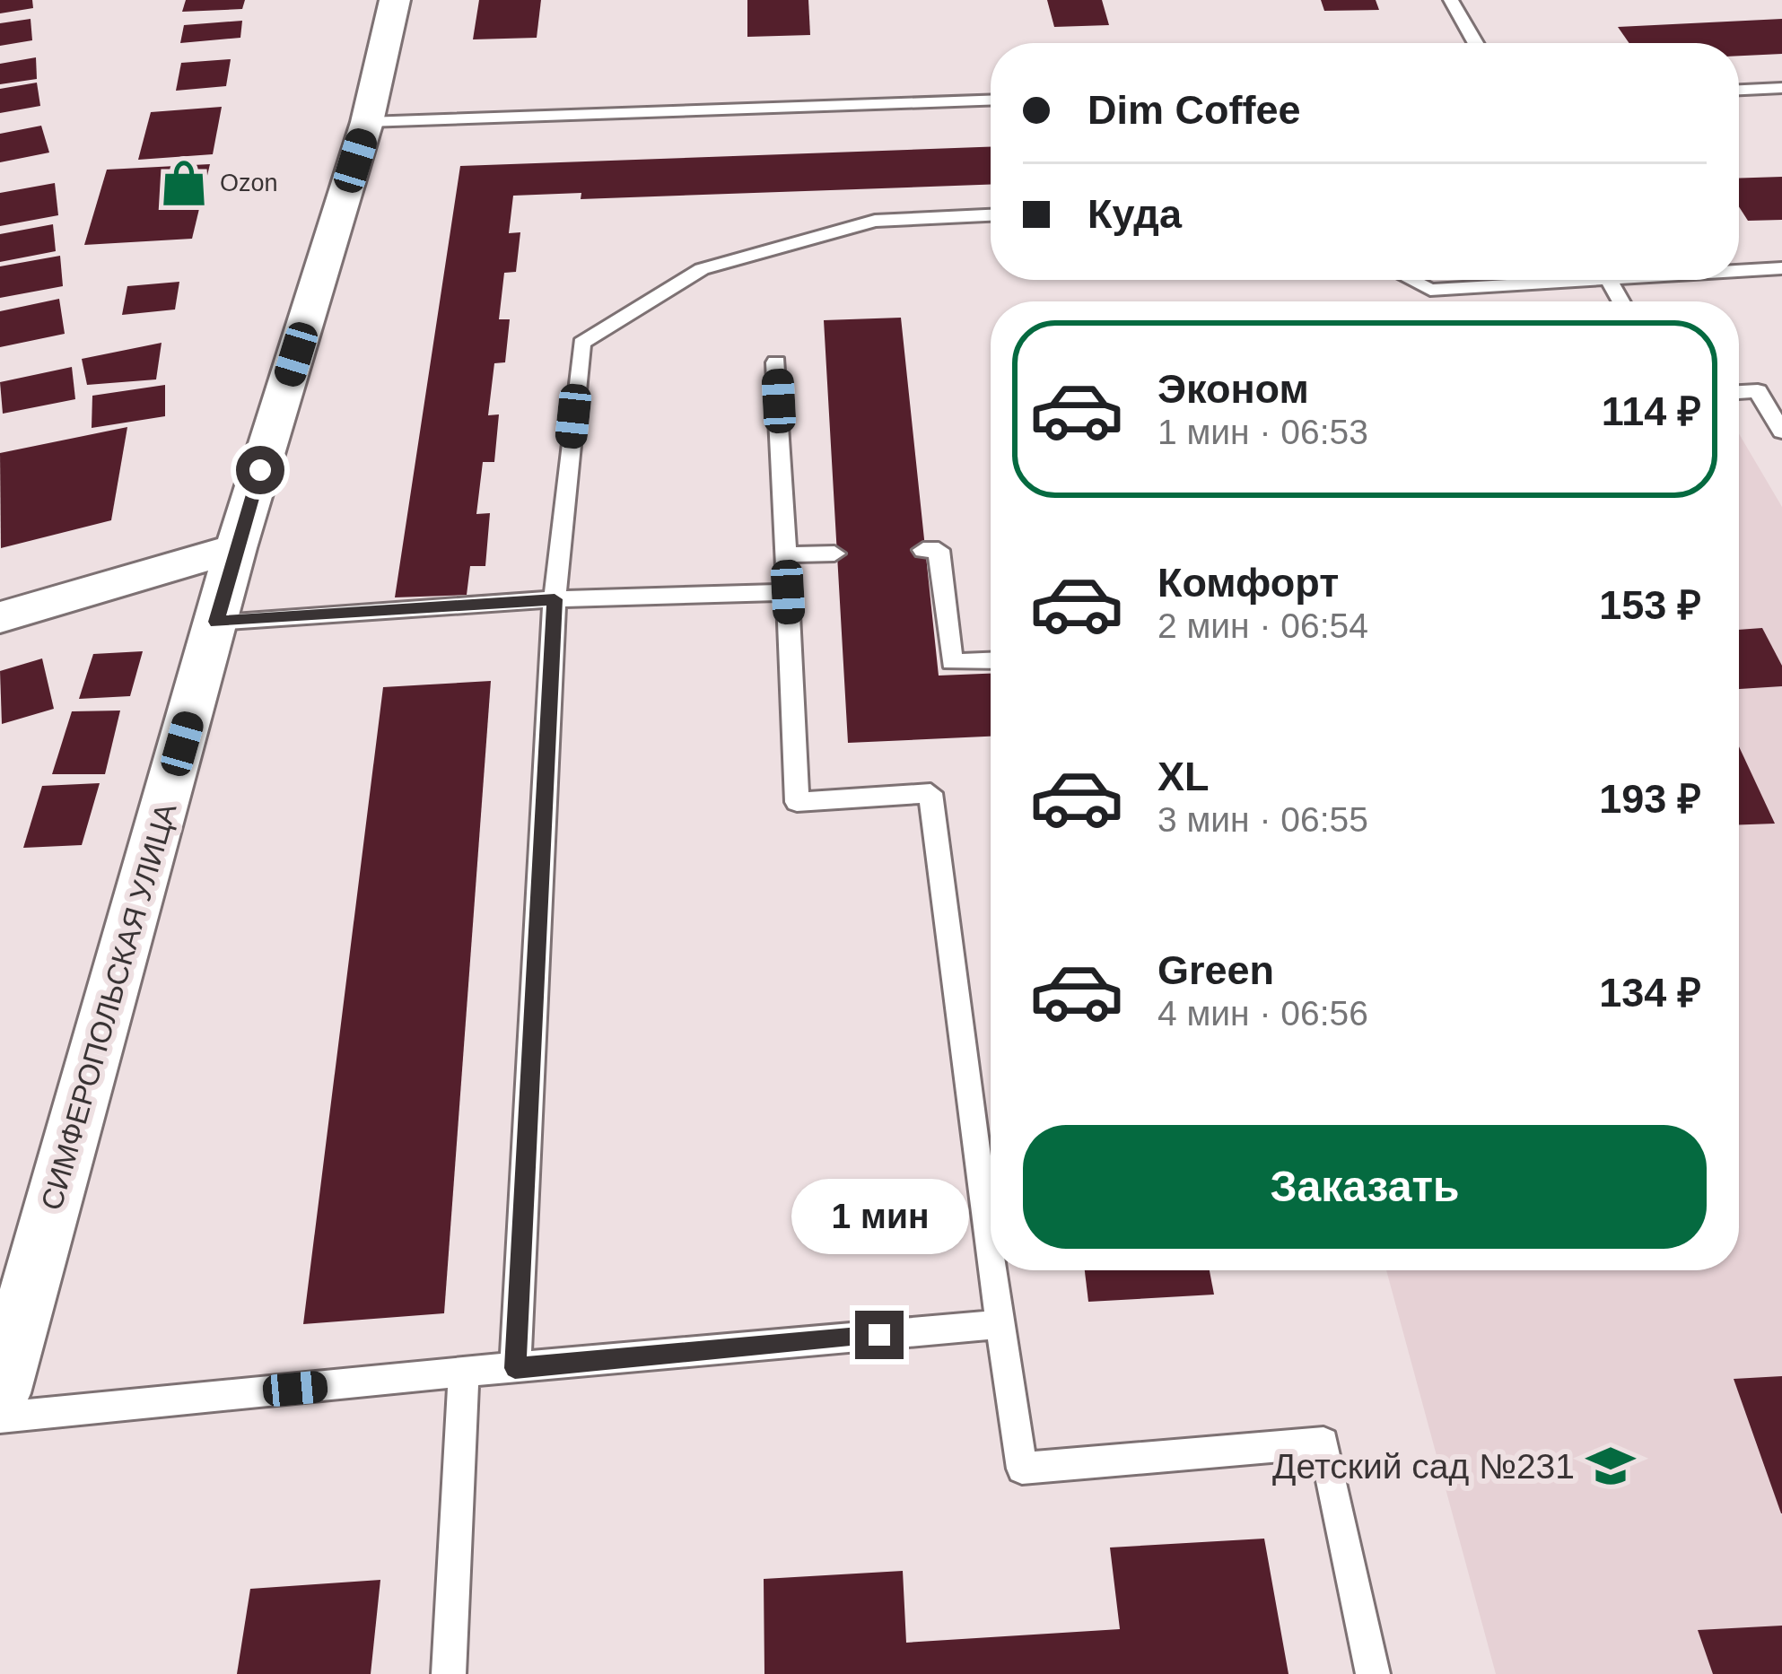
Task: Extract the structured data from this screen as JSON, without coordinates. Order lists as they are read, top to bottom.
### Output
{
  "streets": {
    "street": ["СИМФЕРОПОЛЬСКАЯ УЛИЦА"]
  },
  "places": {
    "shop": ["Ozon"],
    "school or university": ["Детский сад №231"]
  },
  "page": {
    "banner": ["Dim Coffee", "Куда"],
    "list": [
      {
        "name": "Эконом",
        "note": "1 мин · 06:53",
        "value": "114 ₽"
      },
      {
        "name": "Комфорт",
        "note": "2 мин · 06:54",
        "value": "153 ₽"
      },
      {
        "name": "XL",
        "note": "3 мин · 06:55",
        "value": "193 ₽"
      },
      {
        "name": "Green",
        "note": "4 мин · 06:56",
        "value": "134 ₽"
      }
    ],
    "buttons": "Заказать",
    "bubble": "1 мин"
  }
}
